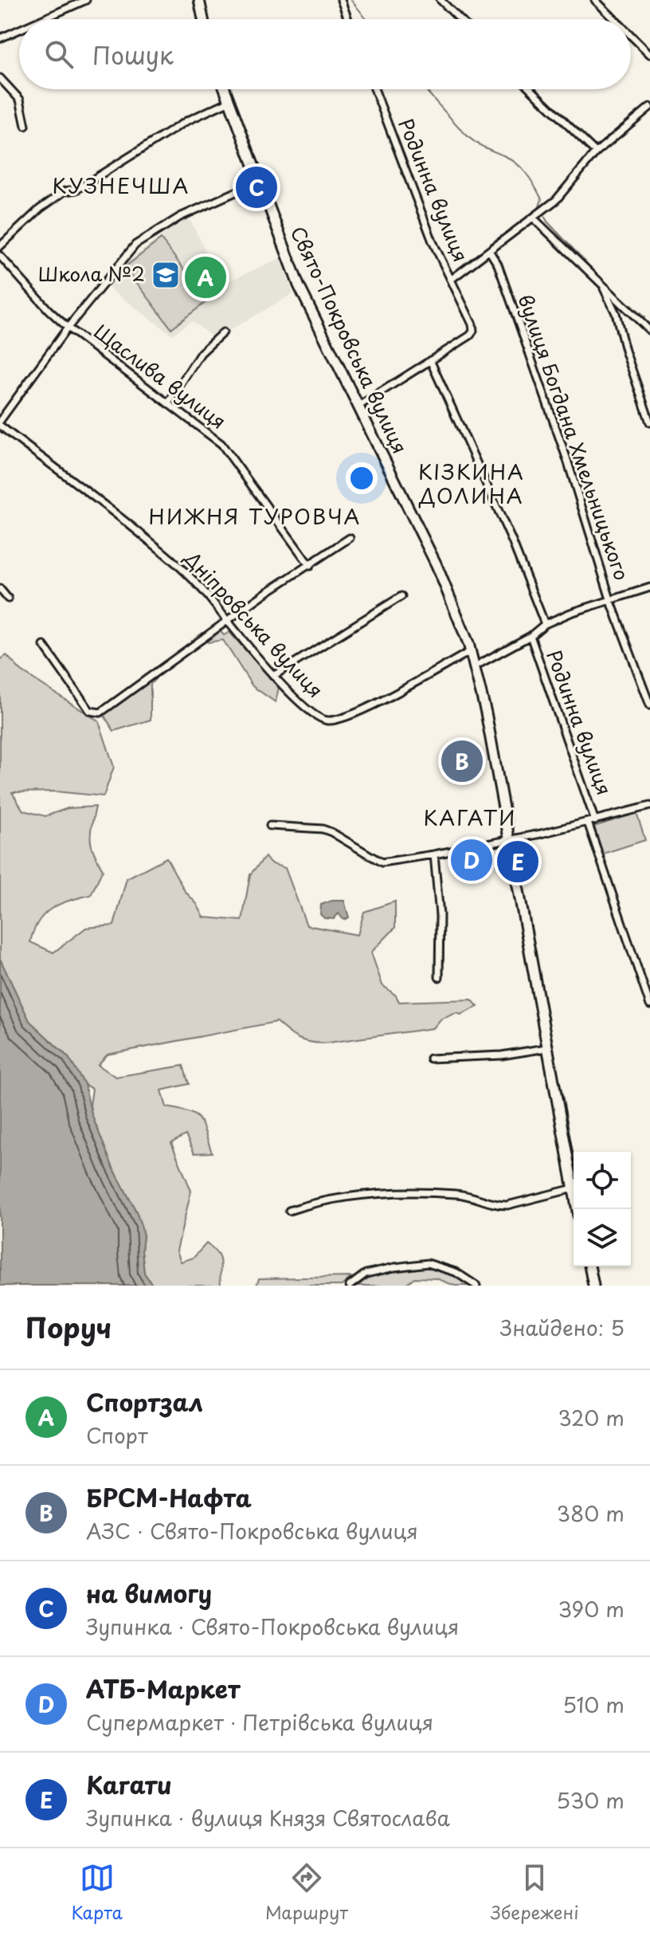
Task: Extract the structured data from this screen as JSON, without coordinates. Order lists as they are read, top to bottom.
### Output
{
  "streets": {
    "main road": ["Свято-Покровська вулиця"],
    "street": [
      "Родинна вулиця",
      "Щаслива вулиця",
      "вулиця Богдана Хмельницького",
      "Дніпровська вулиця"
    ]
  },
  "crossings": [
    ["Родинна вулиця", "вулиця Богдана Хмельницького"],
    ["Свято-Покровська вулиця", "Дніпровська вулиця"]
  ],
  "districts": [
    "КУЗНЕЧША",
    "КІЗКИНА ДОЛИНА",
    "НИЖНЯ ТУРОВЧА",
    "КАГАТИ"
  ],
  "places": {
    "school or university": ["Школа №2"]
  },
  "page": {
    "search": "Пошук",
    "pins": [
      "C",
      "A",
      "B",
      "D",
      "E"
    ],
    "heading": ["Поруч", "Знайдено: 5"],
    "list": [
      {
        "mark": "A",
        "name": "Спортзал",
        "note": "Спорт",
        "value": "320 m"
      },
      {
        "mark": "B",
        "name": "БРСМ-Нафта",
        "note": "АЗС · Свято-Покровська вулиця",
        "value": "380 m"
      },
      {
        "mark": "C",
        "name": "на вимогу",
        "note": "Зупинка · Свято-Покровська вулиця",
        "value": "390 m"
      },
      {
        "mark": "D",
        "name": "АТБ-Маркет",
        "note": "Супермаркет · Петрівська вулиця",
        "value": "510 m"
      },
      {
        "mark": "E",
        "name": "Кагати",
        "note": "Зупинка · вулиця Князя Святослава",
        "value": "530 m"
      }
    ],
    "nav": ["Карта", "Маршрут", "Збережені"]
  }
}
